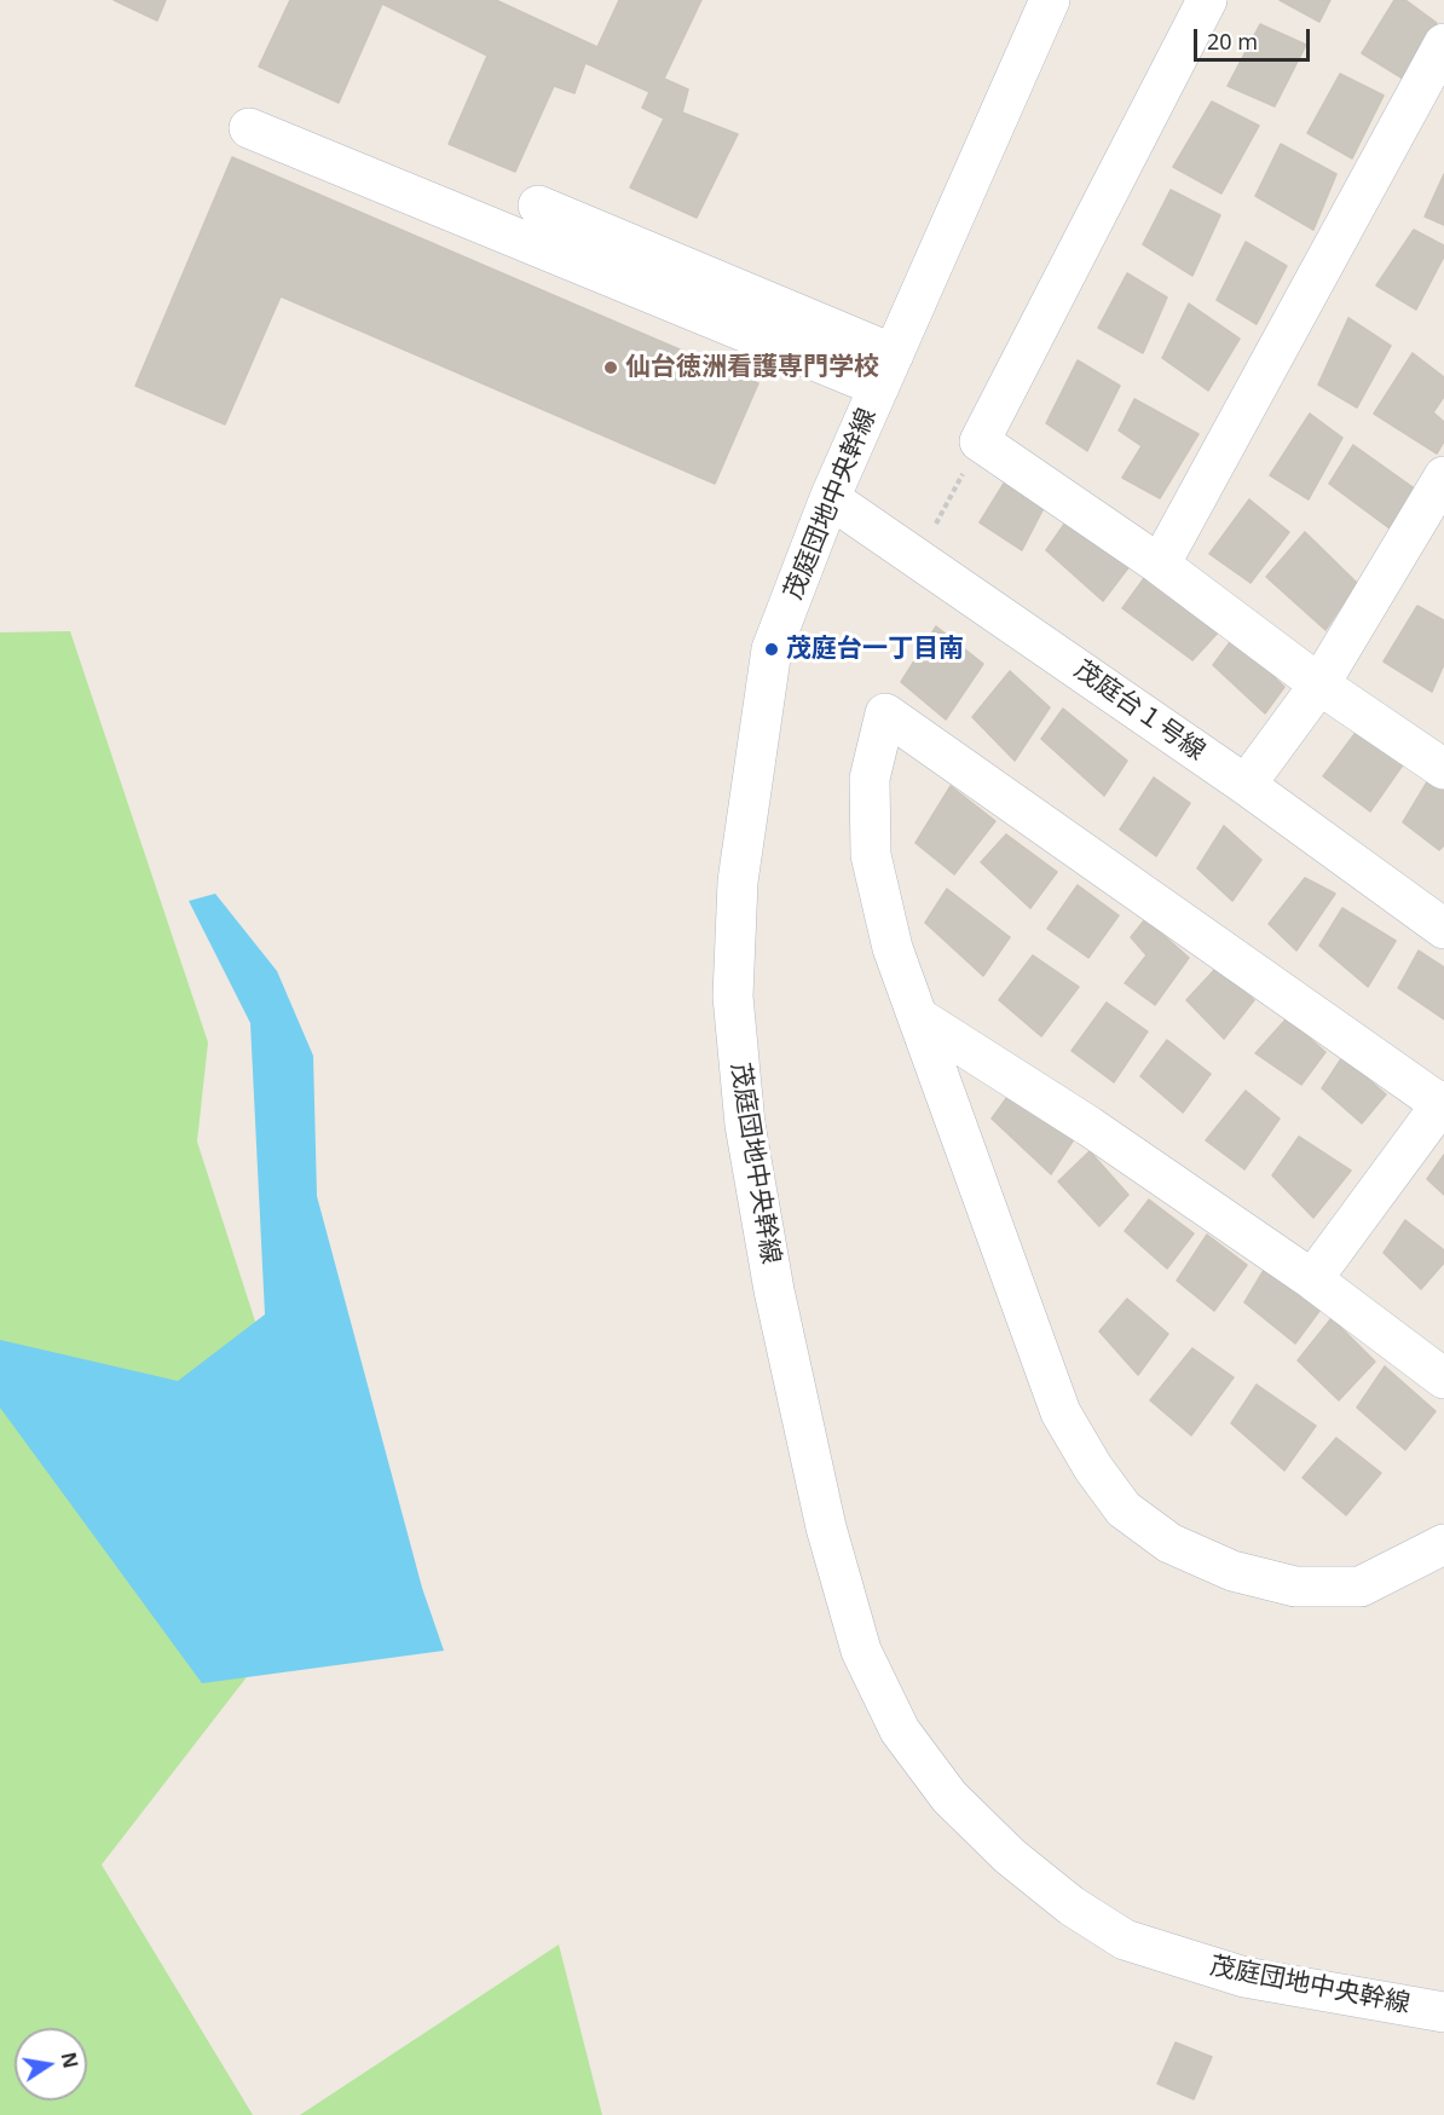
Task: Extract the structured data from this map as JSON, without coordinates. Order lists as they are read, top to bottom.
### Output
{
  "streets": {
    "street": ["茂庭団地中央幹線", "茂庭台１号線"]
  },
  "crossings": [
    ["茂庭団地中央幹線", "茂庭台１号線"]
  ],
  "places": ["仙台徳洲看護専門学校", "茂庭台一丁目南"],
  "scale_bar": "20 m",
  "north": "right"
}
